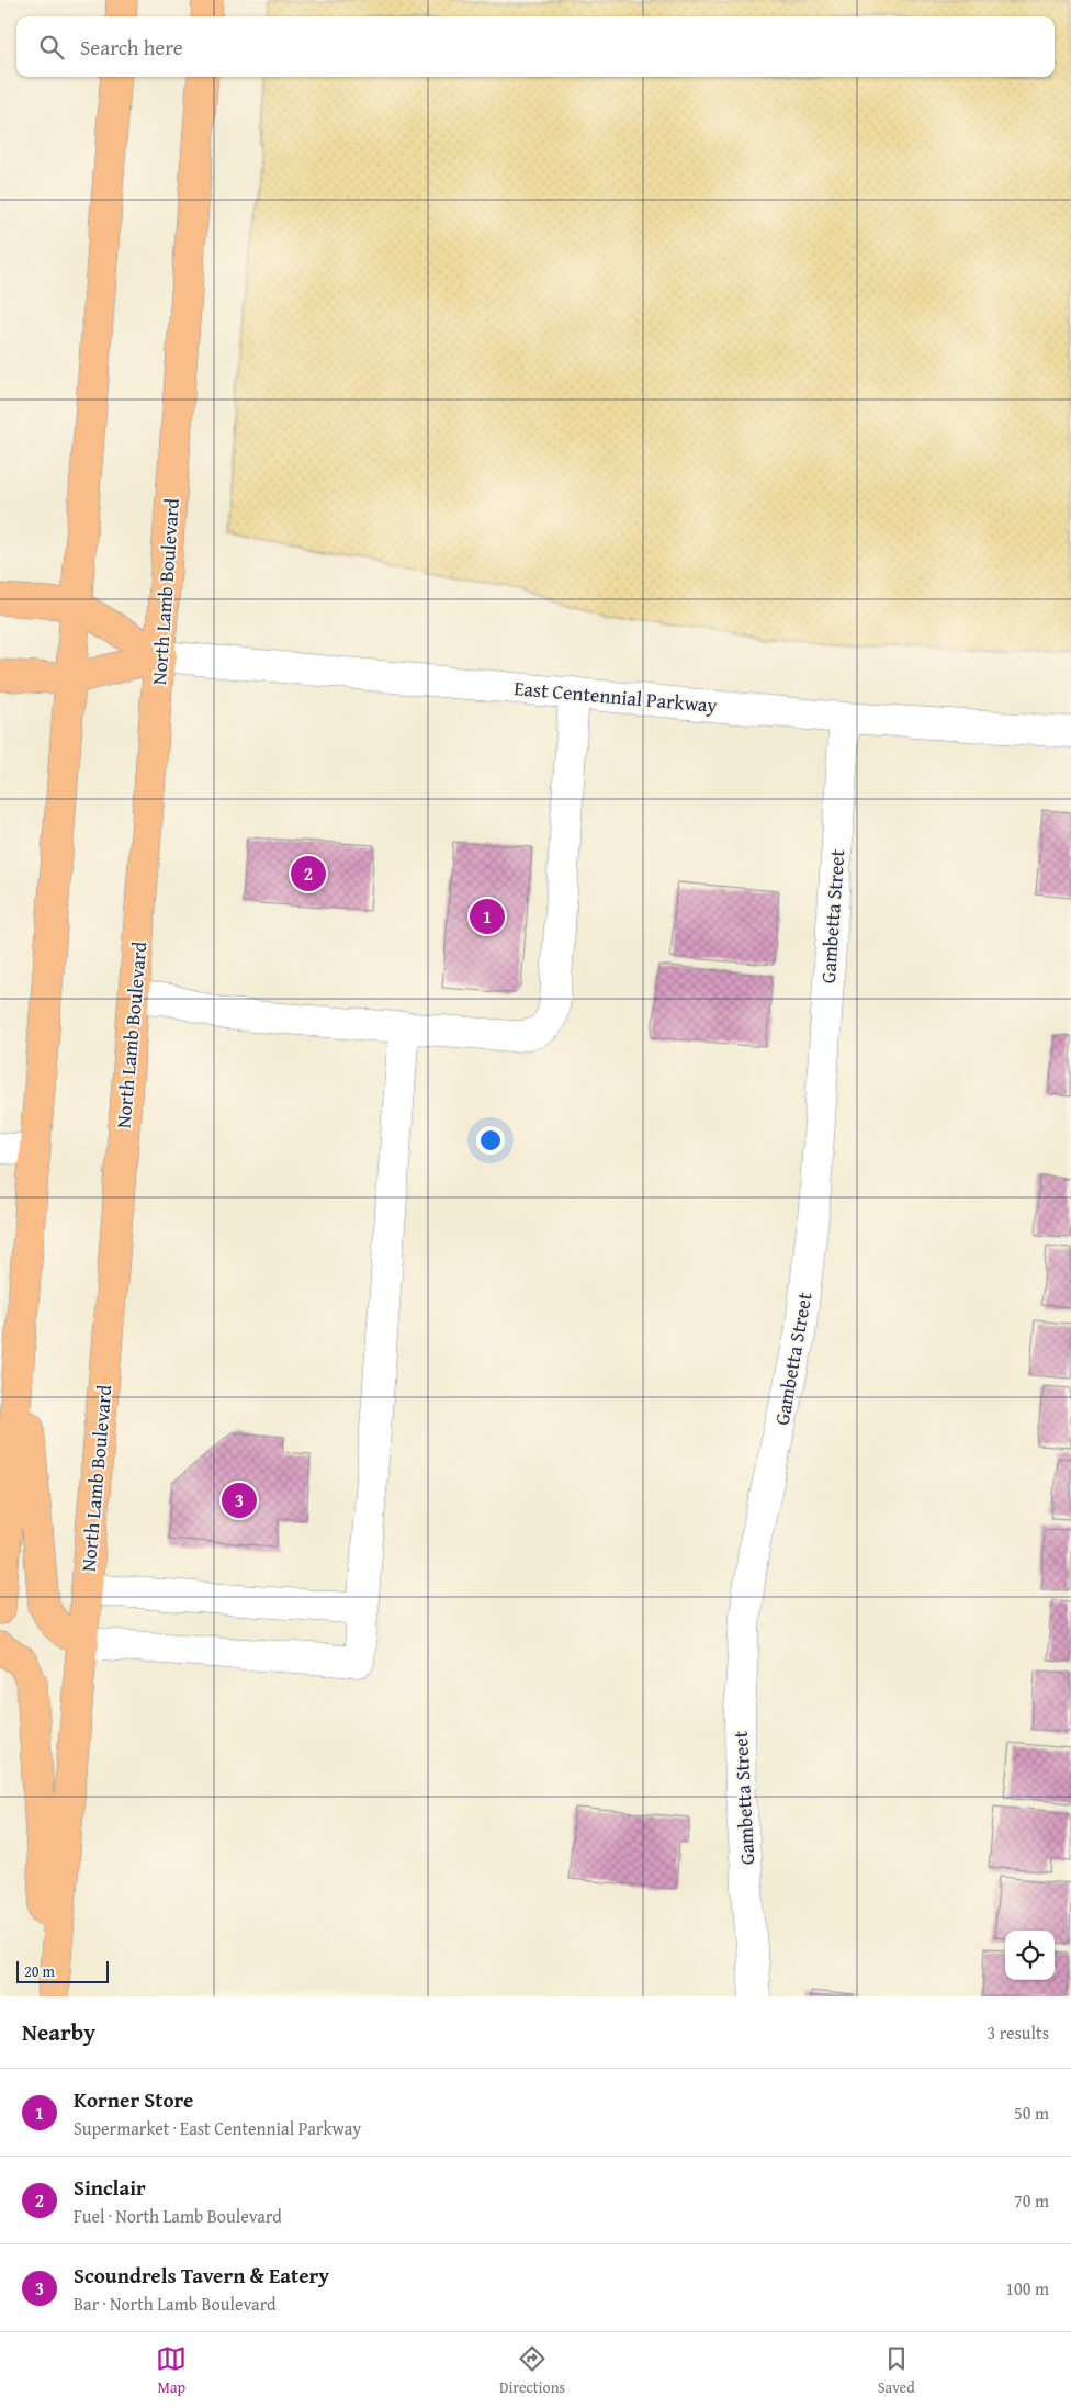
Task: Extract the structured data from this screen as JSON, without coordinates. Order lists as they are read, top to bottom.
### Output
{
  "streets": {
    "main road": ["North Lamb Boulevard", "East Centennial Parkway"],
    "street": ["Gambetta Street"]
  },
  "crossings": [
    ["North Lamb Boulevard", "East Centennial Parkway"],
    ["East Centennial Parkway", "Gambetta Street"]
  ],
  "scale_bar": "20 m",
  "page": {
    "search": "Search here",
    "pins": ["2", "1", "3"],
    "scale": "20 m",
    "heading": ["Nearby", "3 results"],
    "list": [
      {
        "mark": "1",
        "name": "Korner Store",
        "note": "Supermarket · East Centennial Parkway",
        "value": "50 m"
      },
      {
        "mark": "2",
        "name": "Sinclair",
        "note": "Fuel · North Lamb Boulevard",
        "value": "70 m"
      },
      {
        "mark": "3",
        "name": "Scoundrels Tavern & Eatery",
        "note": "Bar · North Lamb Boulevard",
        "value": "100 m"
      }
    ],
    "nav": ["Map", "Directions", "Saved"]
  }
}
